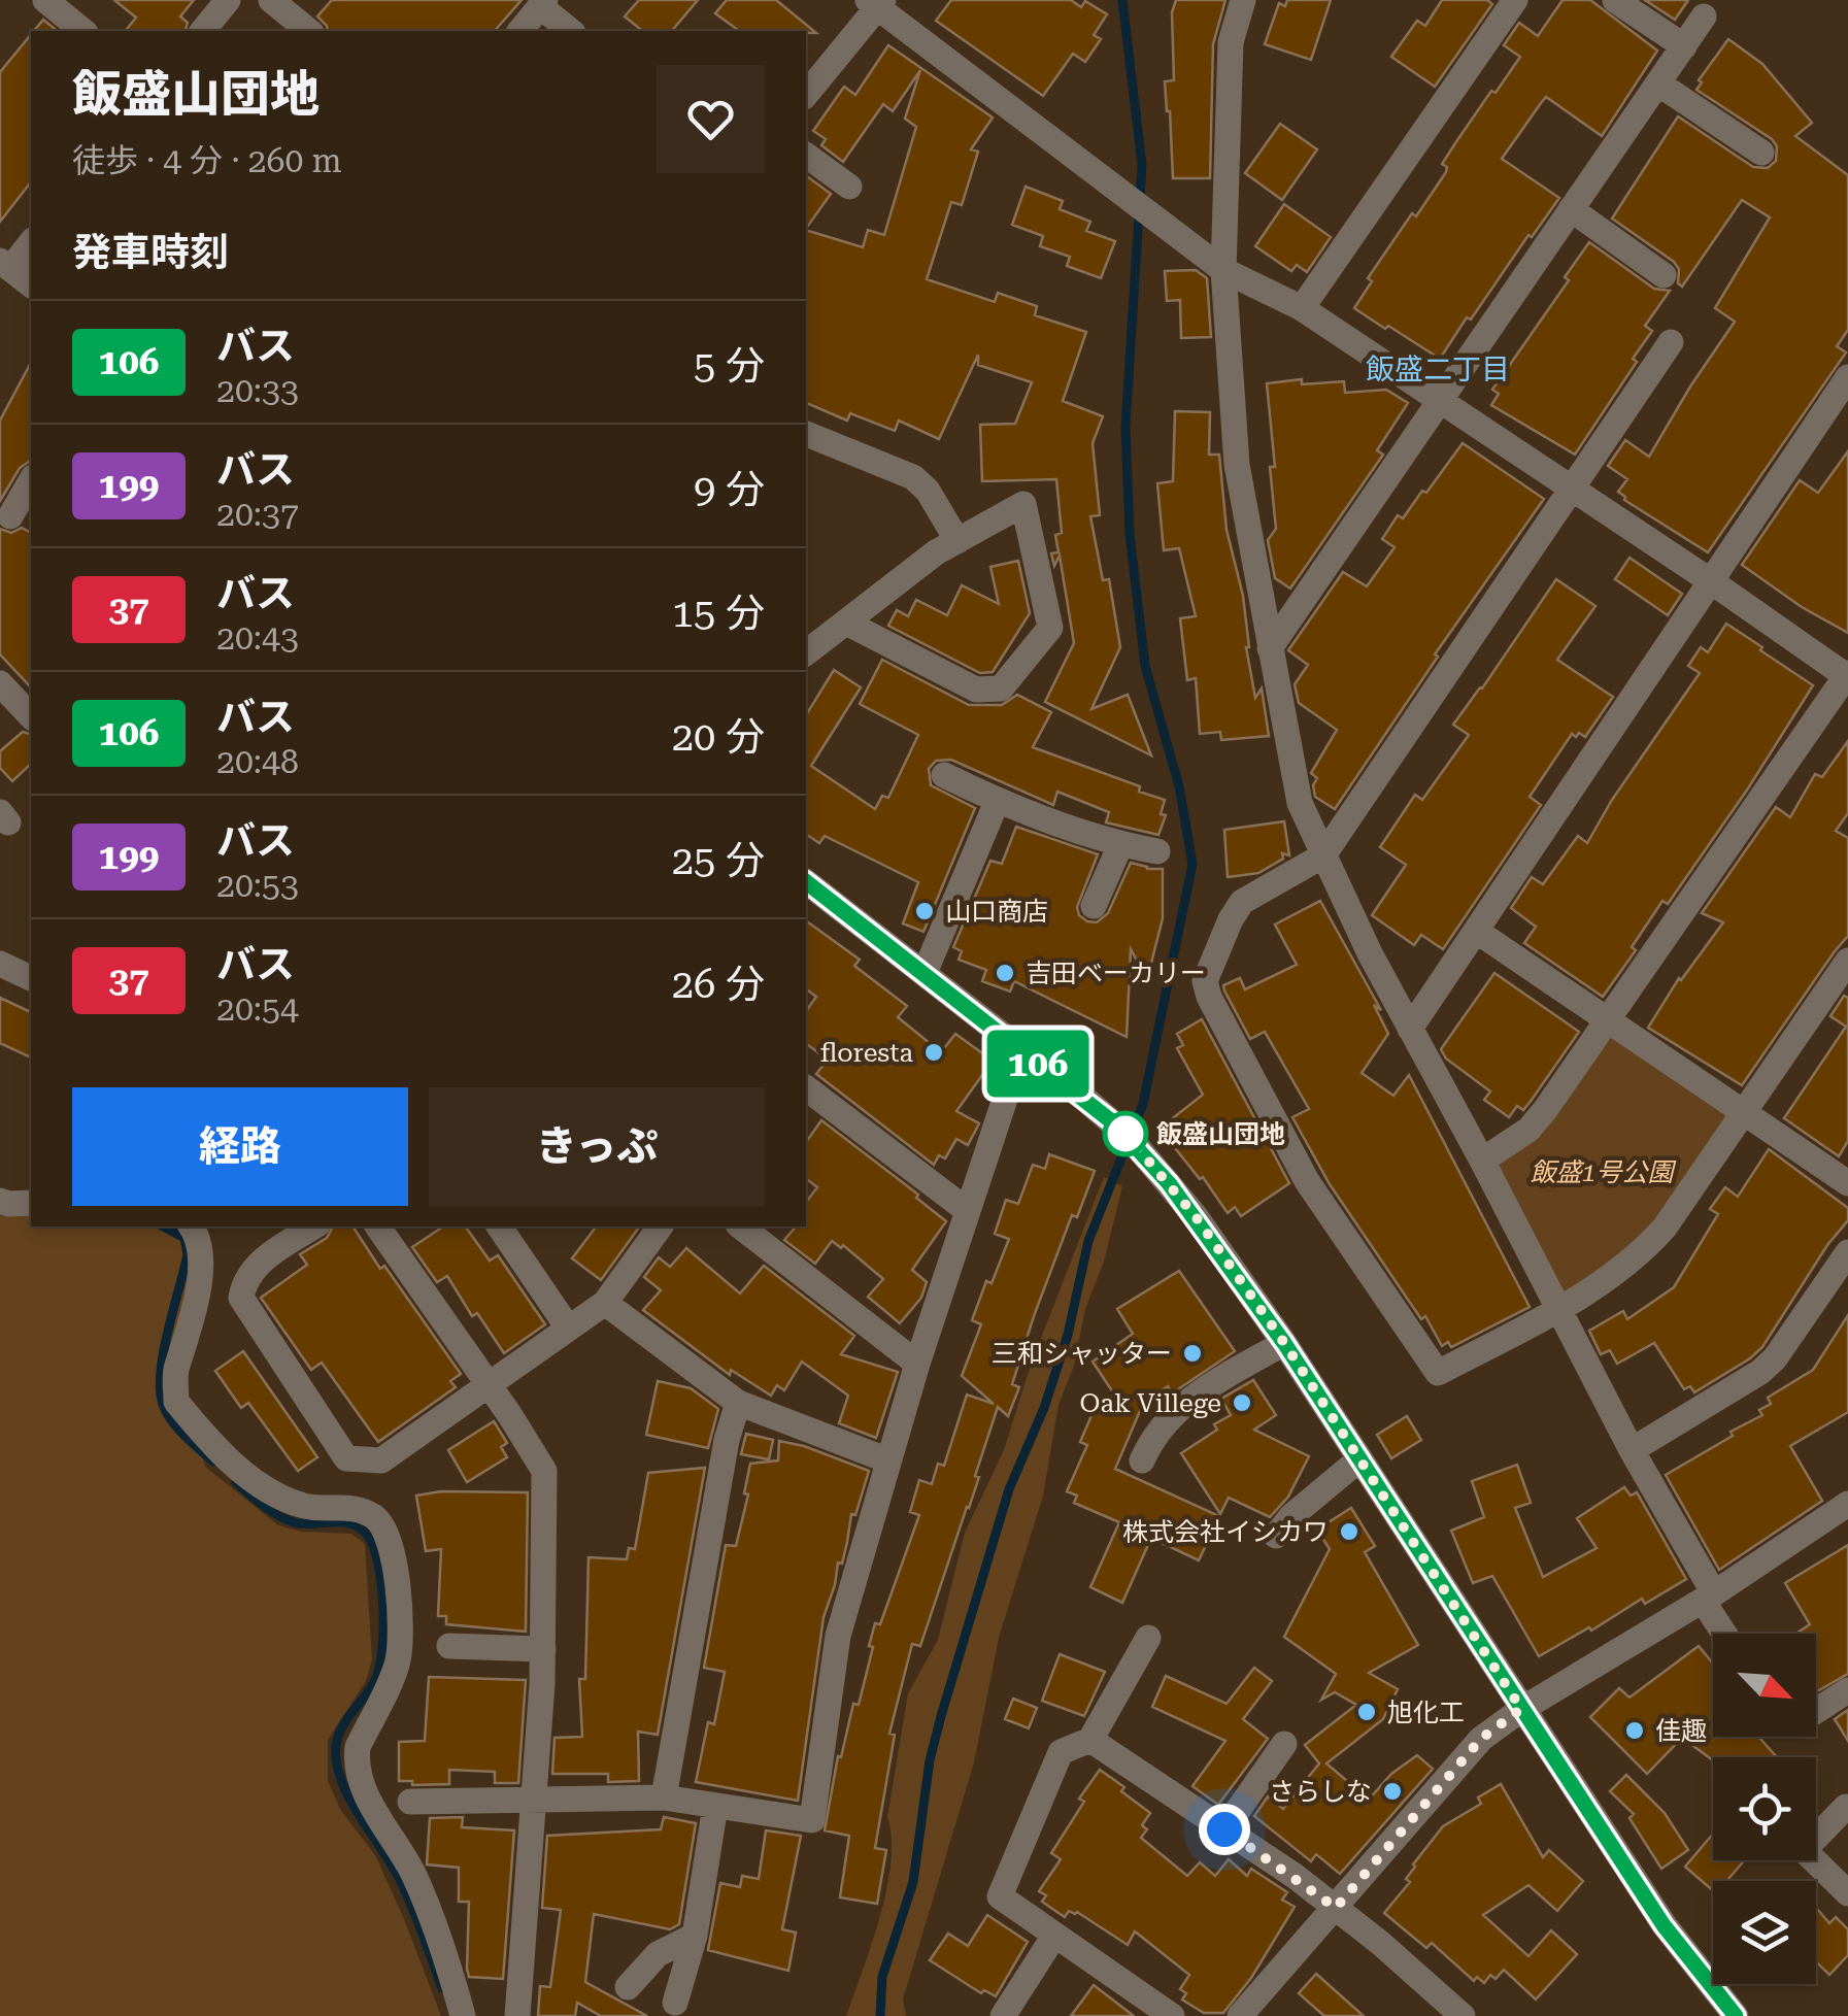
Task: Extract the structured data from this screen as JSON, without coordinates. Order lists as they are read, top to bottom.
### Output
{
  "districts": ["飯盛二丁目"],
  "parks": ["飯盛1号公園"],
  "places": [
    "山口商店",
    "吉田ベーカリー",
    "floresta",
    "飯盛山団地",
    "三和シャッター",
    "Oak Villege",
    "株式会社イシカワ",
    "旭化工",
    "佳趣",
    "さらしな"
  ],
  "lines": ["bus line 106"],
  "north": "bottom right",
  "page": {
    "on_map": "106",
    "heading": [
      ["飯盛山団地", "徒歩 · 4 分 · 260 m"],
      "発車時刻"
    ],
    "list": [
      {
        "mark": "106",
        "name": "バス",
        "note": "20:33",
        "value": "5 分"
      },
      {
        "mark": "199",
        "name": "バス",
        "note": "20:37",
        "value": "9 分"
      },
      {
        "mark": "37",
        "name": "バス",
        "note": "20:43",
        "value": "15 分"
      },
      {
        "mark": "106",
        "name": "バス",
        "note": "20:48",
        "value": "20 分"
      },
      {
        "mark": "199",
        "name": "バス",
        "note": "20:53",
        "value": "25 分"
      },
      {
        "mark": "37",
        "name": "バス",
        "note": "20:54",
        "value": "26 分"
      }
    ],
    "buttons": ["経路", "きっぷ"]
  }
}
